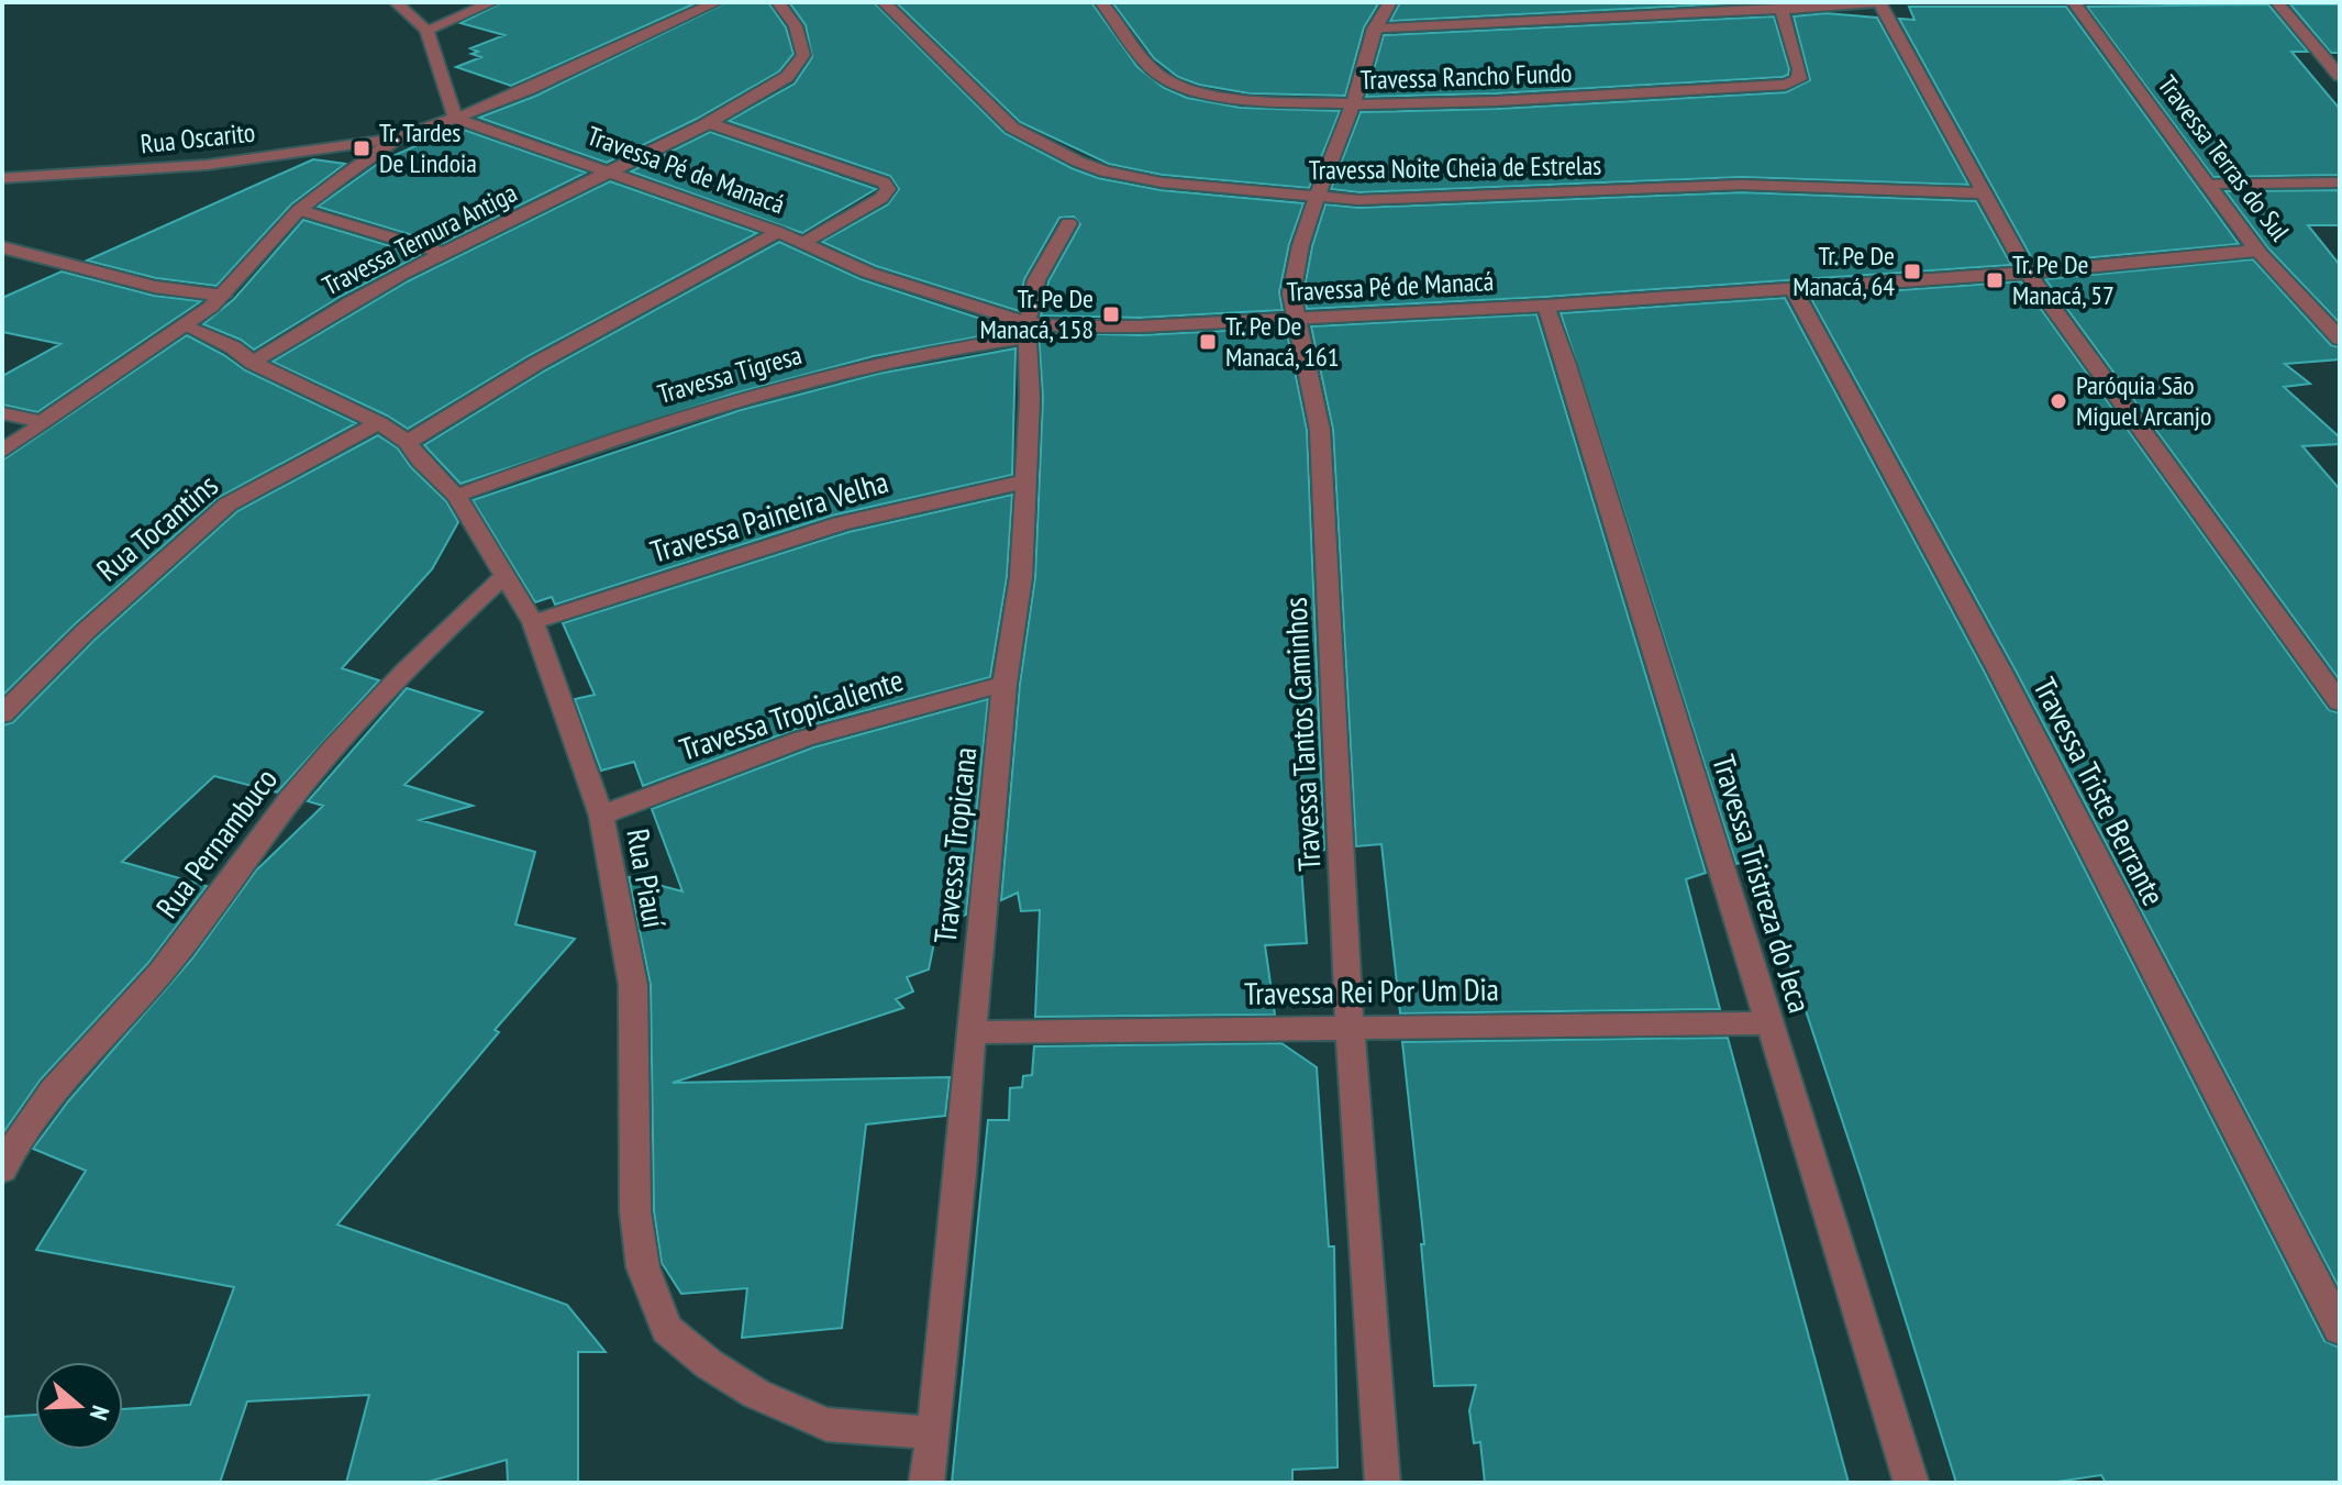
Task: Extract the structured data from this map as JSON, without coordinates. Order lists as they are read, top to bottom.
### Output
{
  "streets": {
    "street": [
      "Travessa Rancho Fundo",
      "Rua Oscarito",
      "Travessa Terras do Sul",
      "Travessa Noite Cheia de Estrelas",
      "Travessa Pé de Manacá",
      "Travessa Ternura Antiga",
      "Travessa Tigresa",
      "Travessa Paineira Velha",
      "Rua Tocantins",
      "Travessa Tropicaliente",
      "Travessa Tantos Caminhos",
      "Travessa Triste Berrante",
      "Rua Pernambuco",
      "Travessa Tropicana",
      "Rua Piauí",
      "Travessa Tristreza do Jeca",
      "Travessa Rei Por Um Dia"
    ]
  },
  "crossings": [
    ["Travessa Rancho Fundo", "Travessa Tantos Caminhos"],
    ["Travessa Terras do Sul", "Travessa Pé de Manacá"],
    ["Travessa Noite Cheia de Estrelas", "Travessa Tantos Caminhos"],
    ["Travessa Pé de Manacá", "Travessa Ternura Antiga"],
    ["Travessa Pé de Manacá", "Travessa Tigresa"],
    ["Travessa Pé de Manacá", "Travessa Tantos Caminhos"],
    ["Travessa Pé de Manacá", "Travessa Triste Berrante"],
    ["Travessa Pé de Manacá", "Travessa Tropicana"],
    ["Travessa Pé de Manacá", "Travessa Tristreza do Jeca"],
    ["Travessa Ternura Antiga", "Rua Piauí"],
    ["Travessa Tigresa", "Travessa Tropicana"],
    ["Travessa Tigresa", "Rua Piauí"],
    ["Travessa Paineira Velha", "Travessa Tropicana"],
    ["Travessa Paineira Velha", "Rua Piauí"],
    ["Rua Tocantins", "Rua Piauí"],
    ["Travessa Tropicaliente", "Travessa Tropicana"],
    ["Travessa Tropicaliente", "Rua Piauí"],
    ["Travessa Tantos Caminhos", "Travessa Rei Por Um Dia"],
    ["Rua Pernambuco", "Rua Piauí"],
    ["Travessa Tropicana", "Rua Piauí"],
    ["Travessa Tropicana", "Travessa Rei Por Um Dia"],
    ["Travessa Tristreza do Jeca", "Travessa Rei Por Um Dia"]
  ],
  "places": {
    "transit": [
      "Tr. Tardes De Lindoia",
      "Tr. Pe De Manacá, 64",
      "Tr. Pe De Manacá, 57",
      "Tr. Pe De Manacá, 158",
      "Tr. Pe De Manacá, 161"
    ],
    "other": ["Paróquia São Miguel Arcanjo"]
  },
  "north": "right"
}
